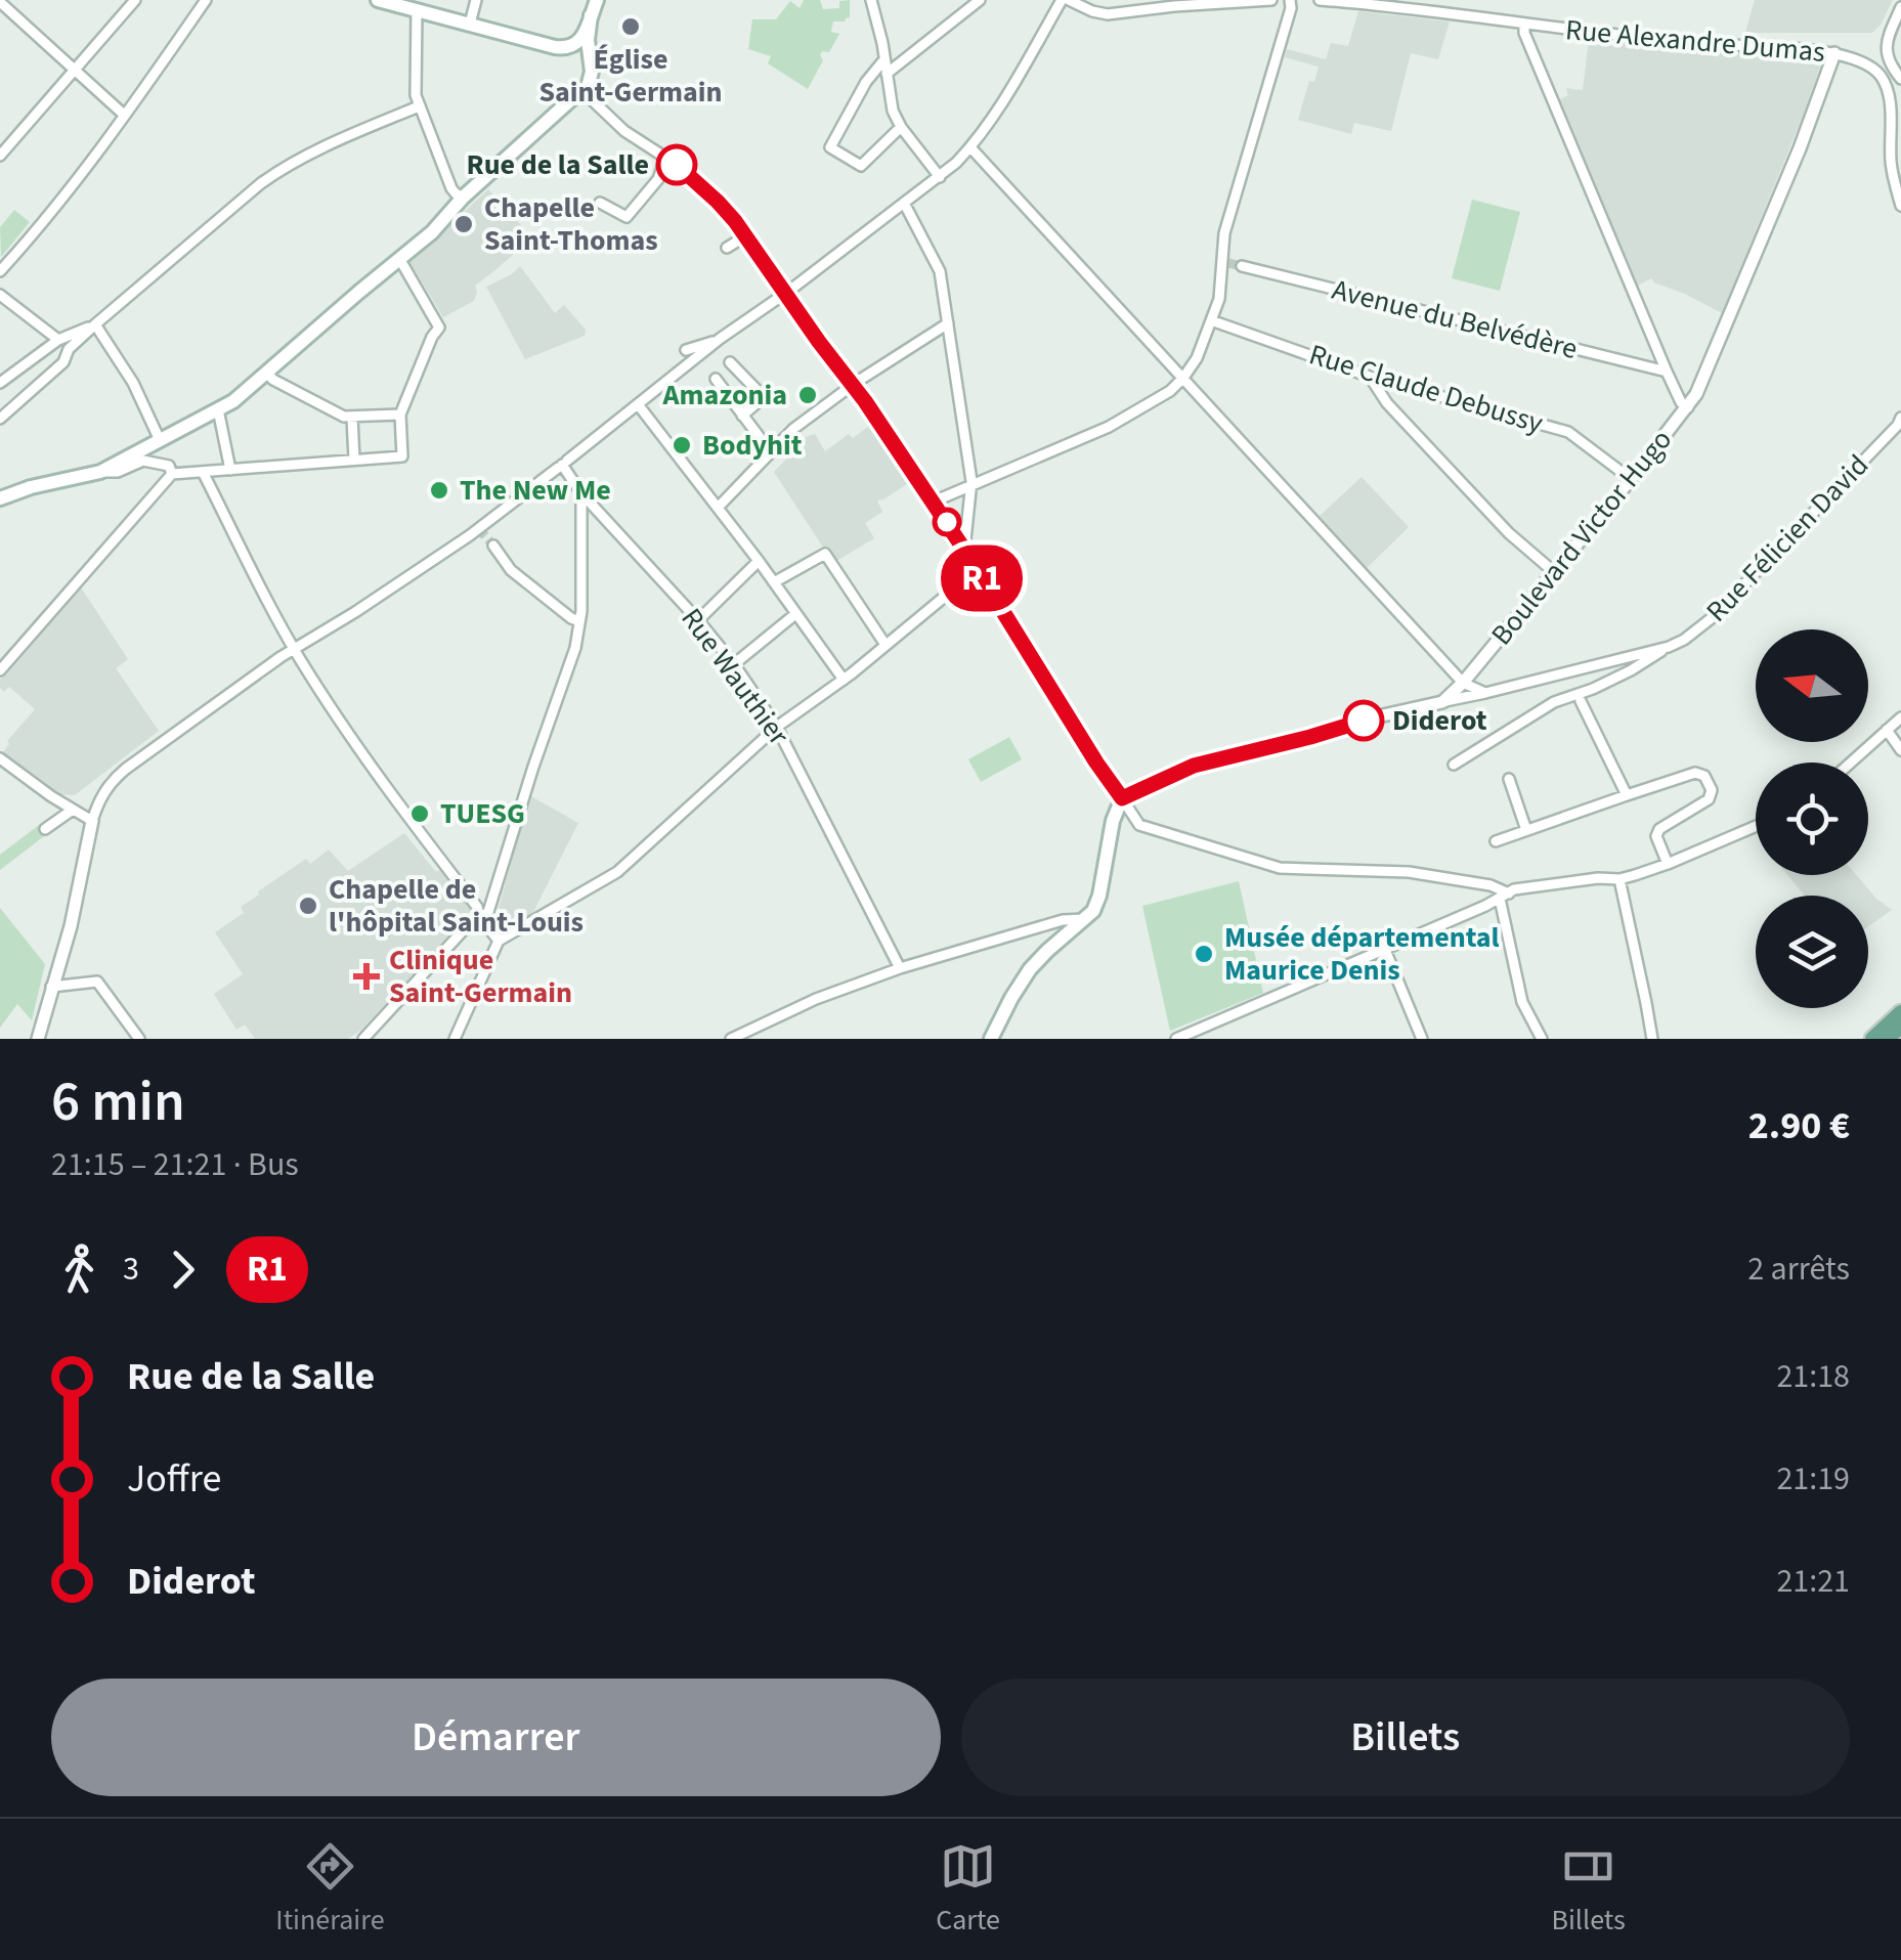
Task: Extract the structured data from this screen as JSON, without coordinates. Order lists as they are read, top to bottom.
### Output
{
  "streets": {
    "street": [
      "Rue Alexandre Dumas",
      "Avenue du Belvédère",
      "Rue Claude Debussy",
      "Boulevard Victor Hugo",
      "Rue Félicien David",
      "Rue Wauthier"
    ]
  },
  "crossings": [
    ["Rue Alexandre Dumas", "Boulevard Victor Hugo"],
    ["Rue Claude Debussy", "Boulevard Victor Hugo"],
    ["Boulevard Victor Hugo", "Rue Félicien David"]
  ],
  "places": {
    "other": [
      "Église Saint-Germain",
      "Rue de la Salle",
      "Chapelle Saint-Thomas",
      "Amazonia",
      "Bodyhit",
      "The New Me",
      "Diderot",
      "TUESG",
      "Chapelle de l'hôpital Saint-Louis",
      "Musée départemental Maurice Denis"
    ],
    "health": ["Clinique Saint-Germain"]
  },
  "lines": ["bus line R1"],
  "north": "left",
  "page": {
    "on_map": "R1",
    "heading": ["6 min", "21:15 – 21:21 · Bus", "2.90 €"],
    "legs": ["3", "R1", "2 arrêts"],
    "list": [
      {
        "name": "Rue de la Salle",
        "value": "21:18"
      },
      {
        "name": "Joffre",
        "value": "21:19"
      },
      {
        "name": "Diderot",
        "value": "21:21"
      }
    ],
    "buttons": ["Démarrer", "Billets"],
    "tabs": ["Itinéraire", "Carte", "Billets"]
  }
}
